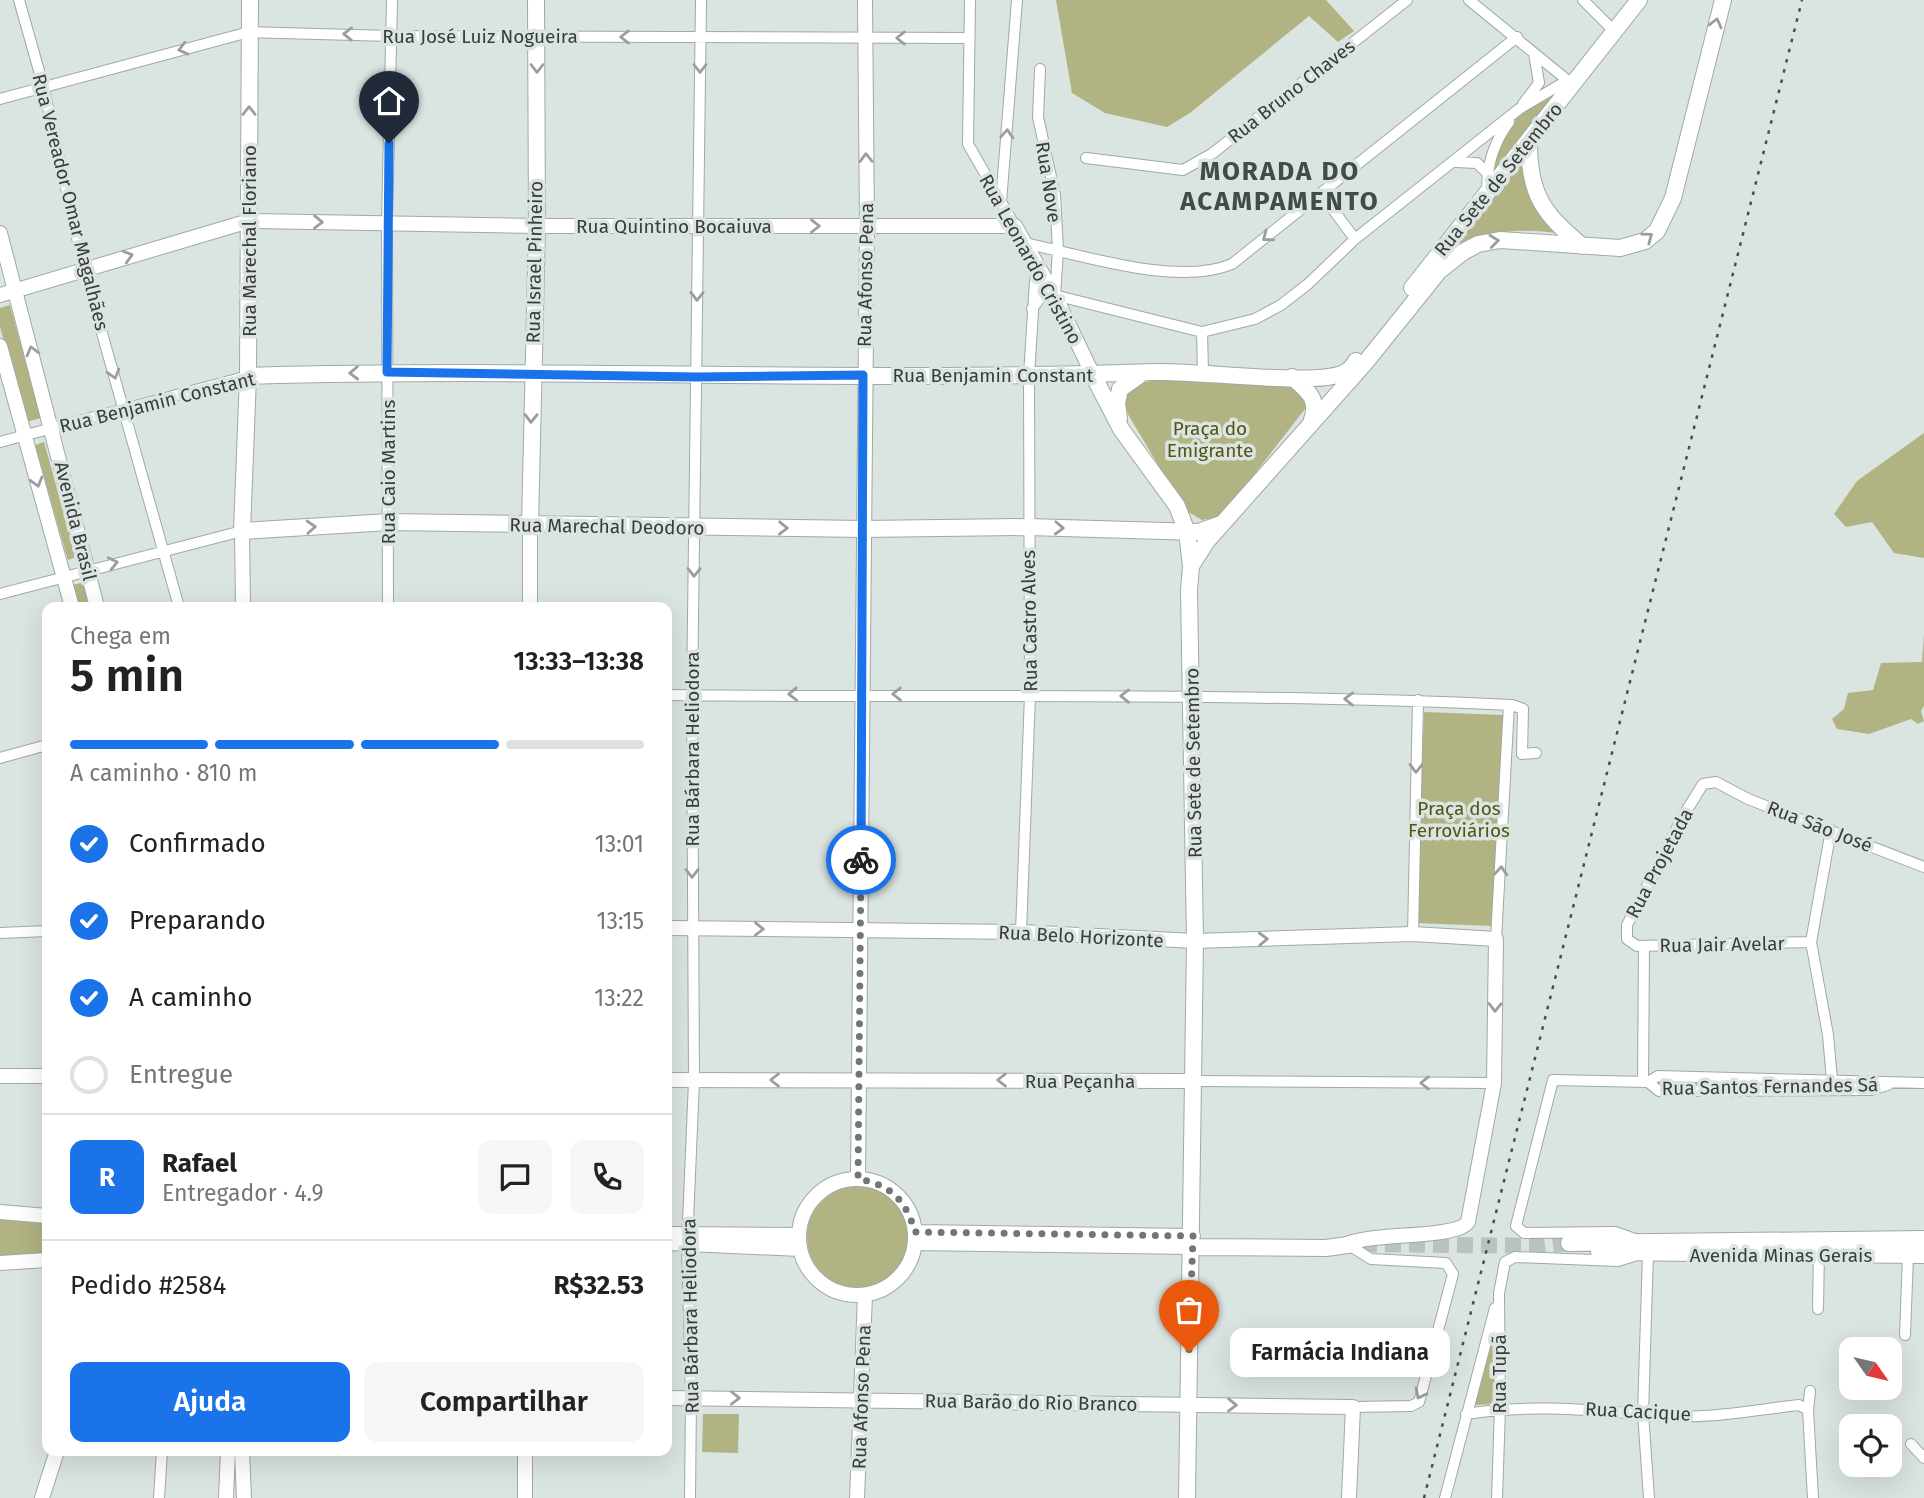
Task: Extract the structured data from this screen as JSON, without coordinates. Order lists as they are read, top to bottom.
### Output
{
  "streets": {
    "main road": [
      "Rua Sete de Setembro",
      "Rua Marechal Floriano",
      "Rua Leonardo Cristino",
      "Rua Israel Pinheiro",
      "Rua Benjamin Constant",
      "Rua Marechal Deodoro",
      "Avenida Minas Gerais"
    ],
    "street": [
      "Rua José Luiz Nogueira",
      "Rua Bruno Chaves",
      "Rua Nove",
      "Rua Vereador Omar Magalhães",
      "Rua Quintino Bocaiuva",
      "Rua Afonso Pena",
      "Rua Caio Martins",
      "Avenida Brasil",
      "Rua Castro Alves",
      "Rua Bárbara Heliodora",
      "Rua São José",
      "Rua Projetada",
      "Rua Belo Horizonte",
      "Rua Jair Avelar",
      "Rua Peçanha",
      "Rua Santos Fernandes Sá",
      "Rua Tupã",
      "Rua Barão do Rio Branco",
      "Rua Cacique"
    ]
  },
  "crossings": [
    ["Rua José Luiz Nogueira", "Rua Vereador Omar Magalhães"],
    ["Rua José Luiz Nogueira", "Rua Marechal Floriano"],
    ["Rua José Luiz Nogueira", "Rua Leonardo Cristino"],
    ["Rua José Luiz Nogueira", "Rua Israel Pinheiro"],
    ["Rua José Luiz Nogueira", "Rua Afonso Pena"],
    ["Rua José Luiz Nogueira", "Rua Caio Martins"],
    ["Rua José Luiz Nogueira", "Rua Bárbara Heliodora"],
    ["Rua Sete de Setembro", "Rua Benjamin Constant"],
    ["Rua Sete de Setembro", "Rua Belo Horizonte"],
    ["Rua Sete de Setembro", "Rua Peçanha"],
    ["Rua Sete de Setembro", "Rua Barão do Rio Branco"],
    ["Rua Nove", "Rua Leonardo Cristino"],
    ["Rua Vereador Omar Magalhães", "Rua Quintino Bocaiuva"],
    ["Rua Vereador Omar Magalhães", "Rua Benjamin Constant"],
    ["Rua Vereador Omar Magalhães", "Rua Marechal Deodoro"],
    ["Rua Quintino Bocaiuva", "Rua Marechal Floriano"],
    ["Rua Quintino Bocaiuva", "Rua Leonardo Cristino"],
    ["Rua Quintino Bocaiuva", "Rua Israel Pinheiro"],
    ["Rua Quintino Bocaiuva", "Rua Afonso Pena"],
    ["Rua Quintino Bocaiuva", "Rua Caio Martins"],
    ["Rua Quintino Bocaiuva", "Avenida Brasil"],
    ["Rua Quintino Bocaiuva", "Rua Bárbara Heliodora"],
    ["Rua Marechal Floriano", "Rua Benjamin Constant"],
    ["Rua Marechal Floriano", "Rua Marechal Deodoro"],
    ["Rua Leonardo Cristino", "Rua Benjamin Constant"],
    ["Rua Leonardo Cristino", "Rua Marechal Deodoro"],
    ["Rua Leonardo Cristino", "Rua Castro Alves"],
    ["Rua Israel Pinheiro", "Rua Benjamin Constant"],
    ["Rua Israel Pinheiro", "Rua Marechal Deodoro"],
    ["Rua Afonso Pena", "Rua Benjamin Constant"],
    ["Rua Afonso Pena", "Rua Marechal Deodoro"],
    ["Rua Afonso Pena", "Rua Belo Horizonte"],
    ["Rua Afonso Pena", "Rua Peçanha"],
    ["Rua Afonso Pena", "Rua Barão do Rio Branco"],
    ["Rua Benjamin Constant", "Rua Caio Martins"],
    ["Rua Benjamin Constant", "Avenida Brasil"],
    ["Rua Benjamin Constant", "Rua Castro Alves"],
    ["Rua Benjamin Constant", "Rua Bárbara Heliodora"],
    ["Rua Caio Martins", "Rua Marechal Deodoro"],
    ["Avenida Brasil", "Rua Marechal Deodoro"],
    ["Rua Marechal Deodoro", "Rua Castro Alves"],
    ["Rua Marechal Deodoro", "Rua Bárbara Heliodora"],
    ["Rua Castro Alves", "Rua Belo Horizonte"],
    ["Rua Bárbara Heliodora", "Rua Belo Horizonte"],
    ["Rua Bárbara Heliodora", "Rua Peçanha"],
    ["Rua Bárbara Heliodora", "Rua Barão do Rio Branco"],
    ["Rua São José", "Rua Projetada"],
    ["Rua Projetada", "Rua Jair Avelar"],
    ["Rua Jair Avelar", "Rua Santos Fernandes Sá"],
    ["Rua Santos Fernandes Sá", "Avenida Minas Gerais"],
    ["Avenida Minas Gerais", "Rua Tupã"],
    ["Rua Tupã", "Rua Cacique"]
  ],
  "one_way": [
    "Rua José Luiz Nogueira",
    "Rua Quintino Bocaiuva",
    "Rua Israel Pinheiro",
    "Rua Marechal Deodoro",
    "Rua Bárbara Heliodora",
    "Rua Belo Horizonte",
    "Rua Peçanha"
  ],
  "districts": ["MORADA DO ACAMPAMENTO"],
  "parks": ["Praça do Emigrante", "Praça dos Ferroviários"],
  "places": ["Farmácia Indiana"],
  "north": "bottom right",
  "page": {
    "heading": ["5 min", "Chega em", "13:33–13:38"],
    "panel": [
      "Rafael",
      "Entregador · 4.9",
      "Pedido #2584",
      "R$32.53"
    ],
    "bar": "A caminho · 810 m",
    "list": [
      ["Confirmado", "13:01"],
      ["Preparando", "13:15"],
      ["A caminho", "13:22"],
      "Entregue"
    ],
    "round": "R",
    "bubble": "Farmácia Indiana",
    "buttons": ["Ajuda", "Compartilhar"]
  }
}
